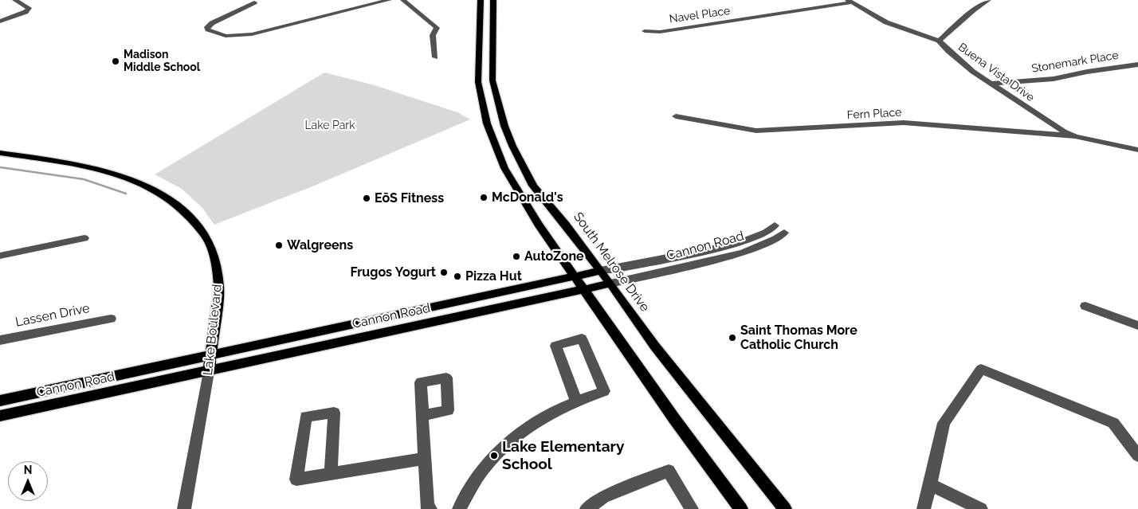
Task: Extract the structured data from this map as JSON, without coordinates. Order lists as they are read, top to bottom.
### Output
{
  "streets": {
    "main road": ["Cannon Road", "South Melrose Drive", "Lake Boulevard"],
    "street": [
      "Navel Place",
      "Stonemark Place",
      "Buena Vista Drive",
      "Fern Place",
      "Lassen Drive"
    ]
  },
  "crossings": [
    ["Navel Place", "Buena Vista Drive"],
    ["Stonemark Place", "Buena Vista Drive"],
    ["Buena Vista Drive", "Fern Place"],
    ["Cannon Road", "South Melrose Drive"],
    ["Cannon Road", "Lake Boulevard"]
  ],
  "parks": ["Lake Park"],
  "places": [
    "Madison Middle School",
    "McDonald's",
    "EōS Fitness",
    "Walgreens",
    "AutoZone",
    "Frugos Yogurt",
    "Pizza Hut",
    "Saint Thomas More Catholic Church",
    "Lake Elementary School"
  ],
  "north": "top"
}
